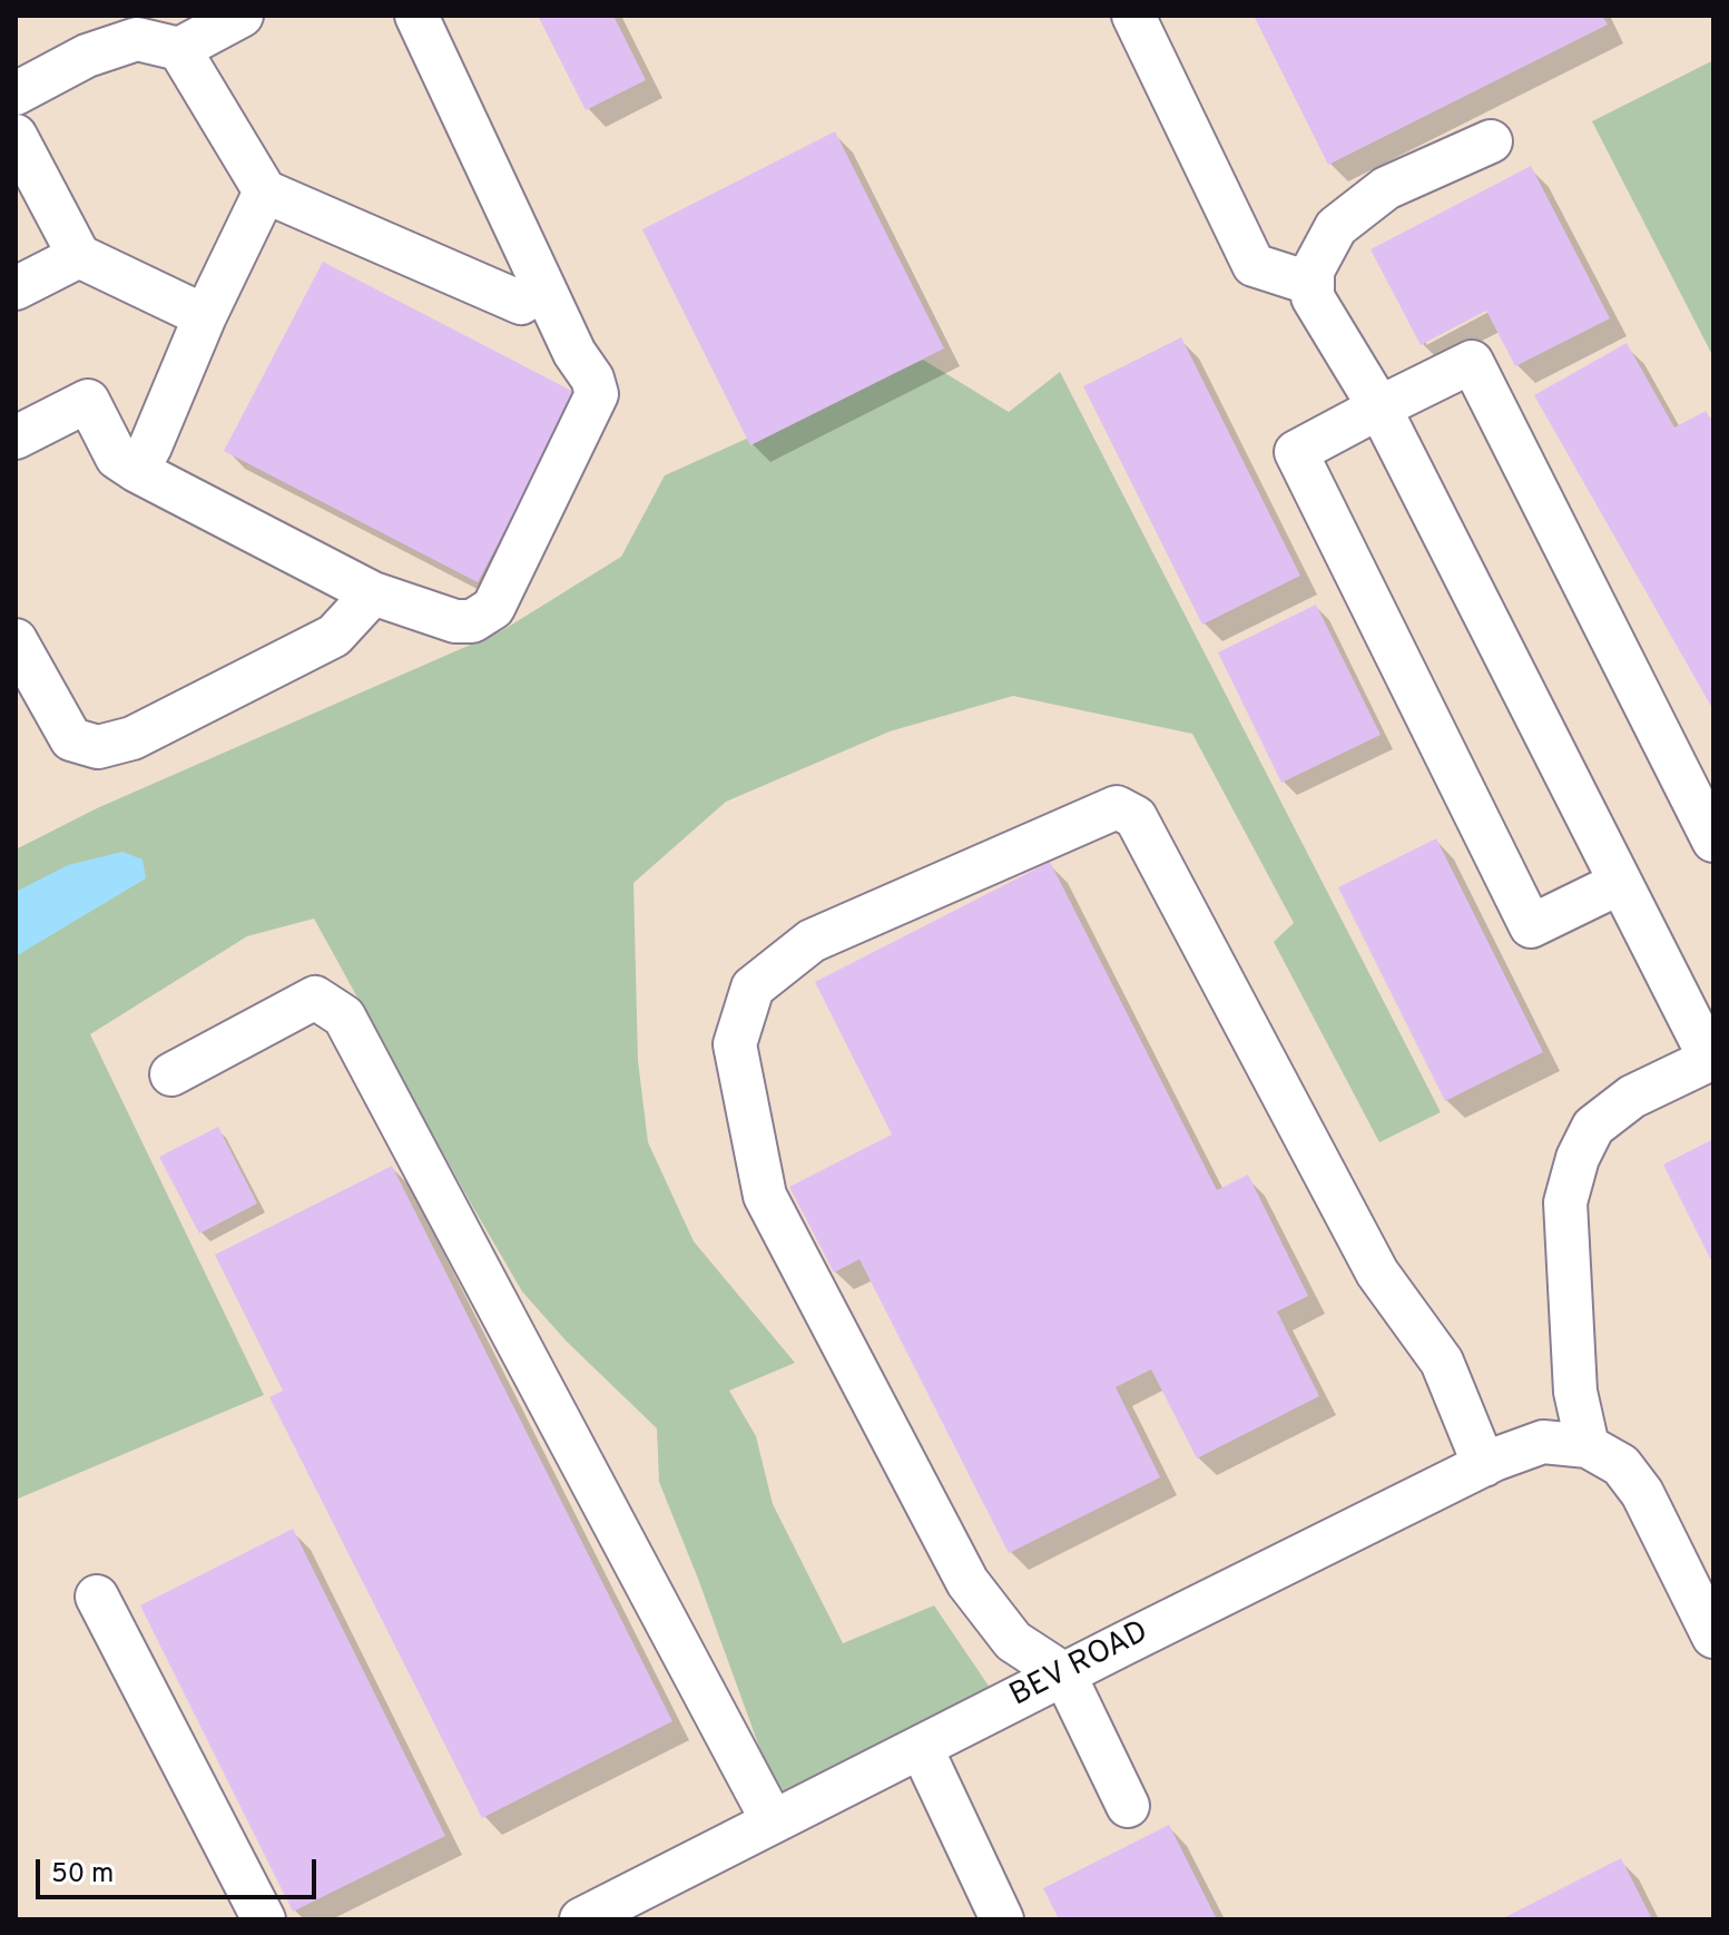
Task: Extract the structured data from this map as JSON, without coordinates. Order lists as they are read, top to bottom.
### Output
{
  "streets": {
    "street": ["BEV ROAD"]
  },
  "scale_bar": "50 m"
}
